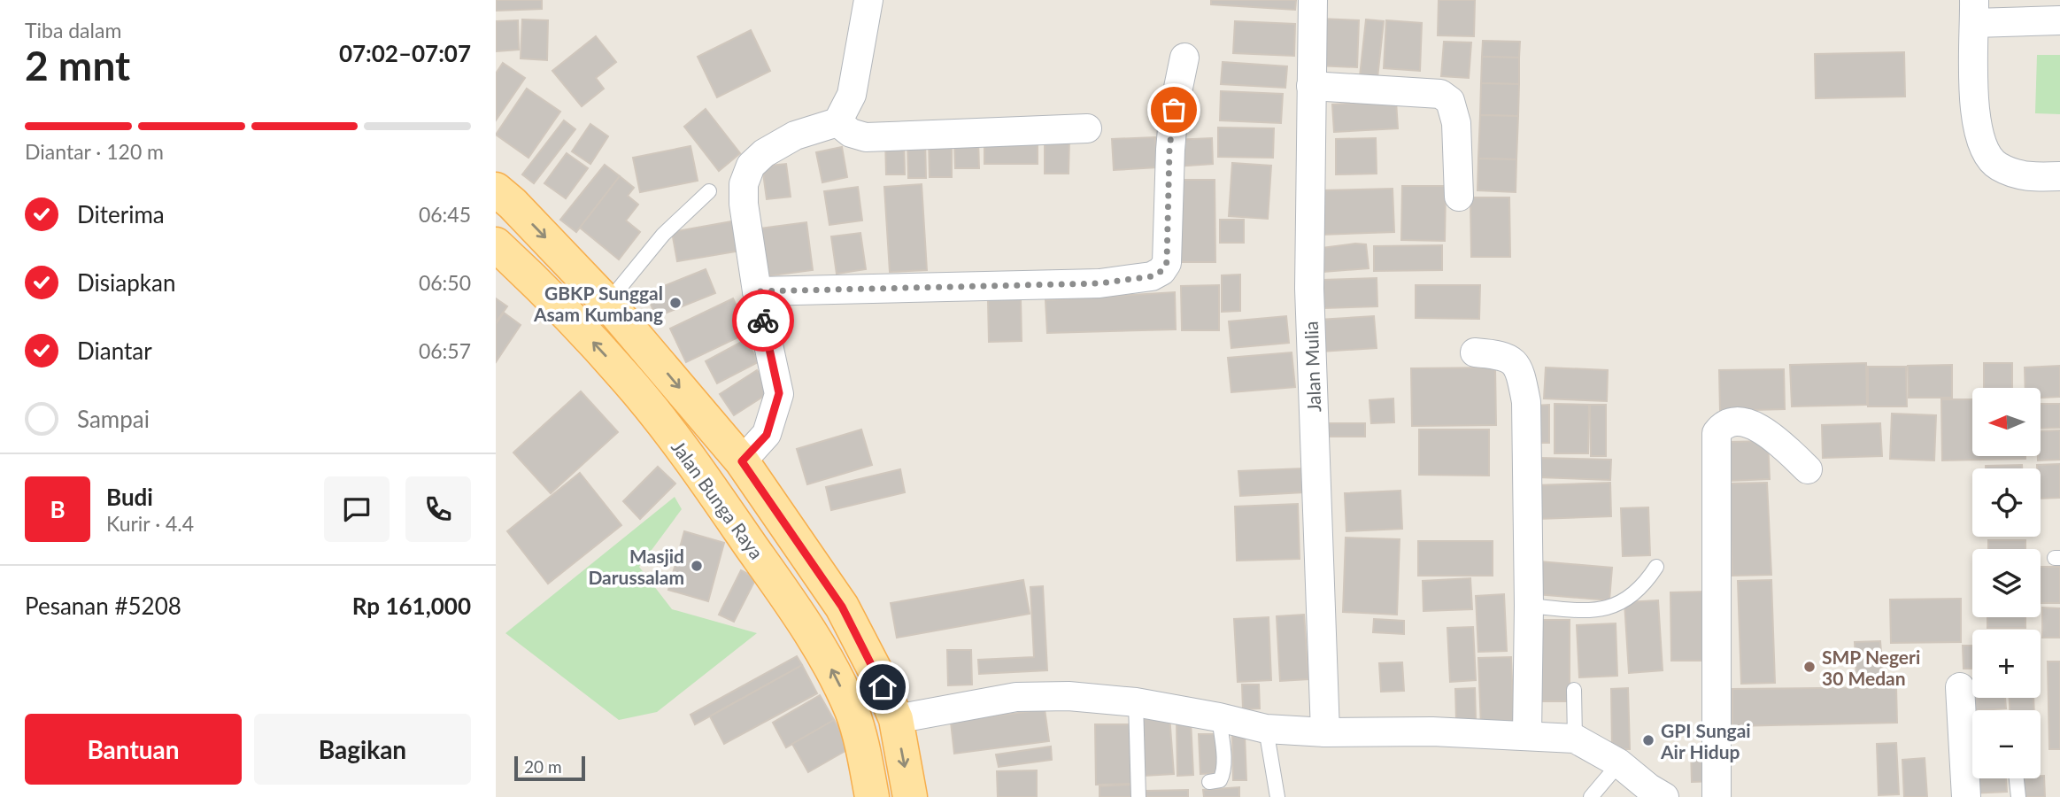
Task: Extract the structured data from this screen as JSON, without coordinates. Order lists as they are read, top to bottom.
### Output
{
  "streets": {
    "main road": ["Jalan Bunga Raya"],
    "street": ["Jalan Mulia"]
  },
  "places": [
    "GBKP Sunggal Asam Kumbang",
    "Masjid Darussalam",
    "SMP Negeri 30 Medan",
    "GPI Sungai Air Hidup"
  ],
  "scale_bar": "20 m",
  "north": "left",
  "page": {
    "heading": ["2 mnt", "Tiba dalam", "07:02–07:07"],
    "panel": [
      "Budi",
      "Kurir · 4.4",
      "Pesanan #5208",
      "Rp 161,000"
    ],
    "bar": "Diantar · 120 m",
    "list": [
      ["Diterima", "06:45"],
      ["Disiapkan", "06:50"],
      ["Diantar", "06:57"],
      "Sampai"
    ],
    "map_buttons": ["+", "−"],
    "round": "B",
    "buttons": ["Bantuan", "Bagikan"],
    "scale": "20 m"
  }
}
